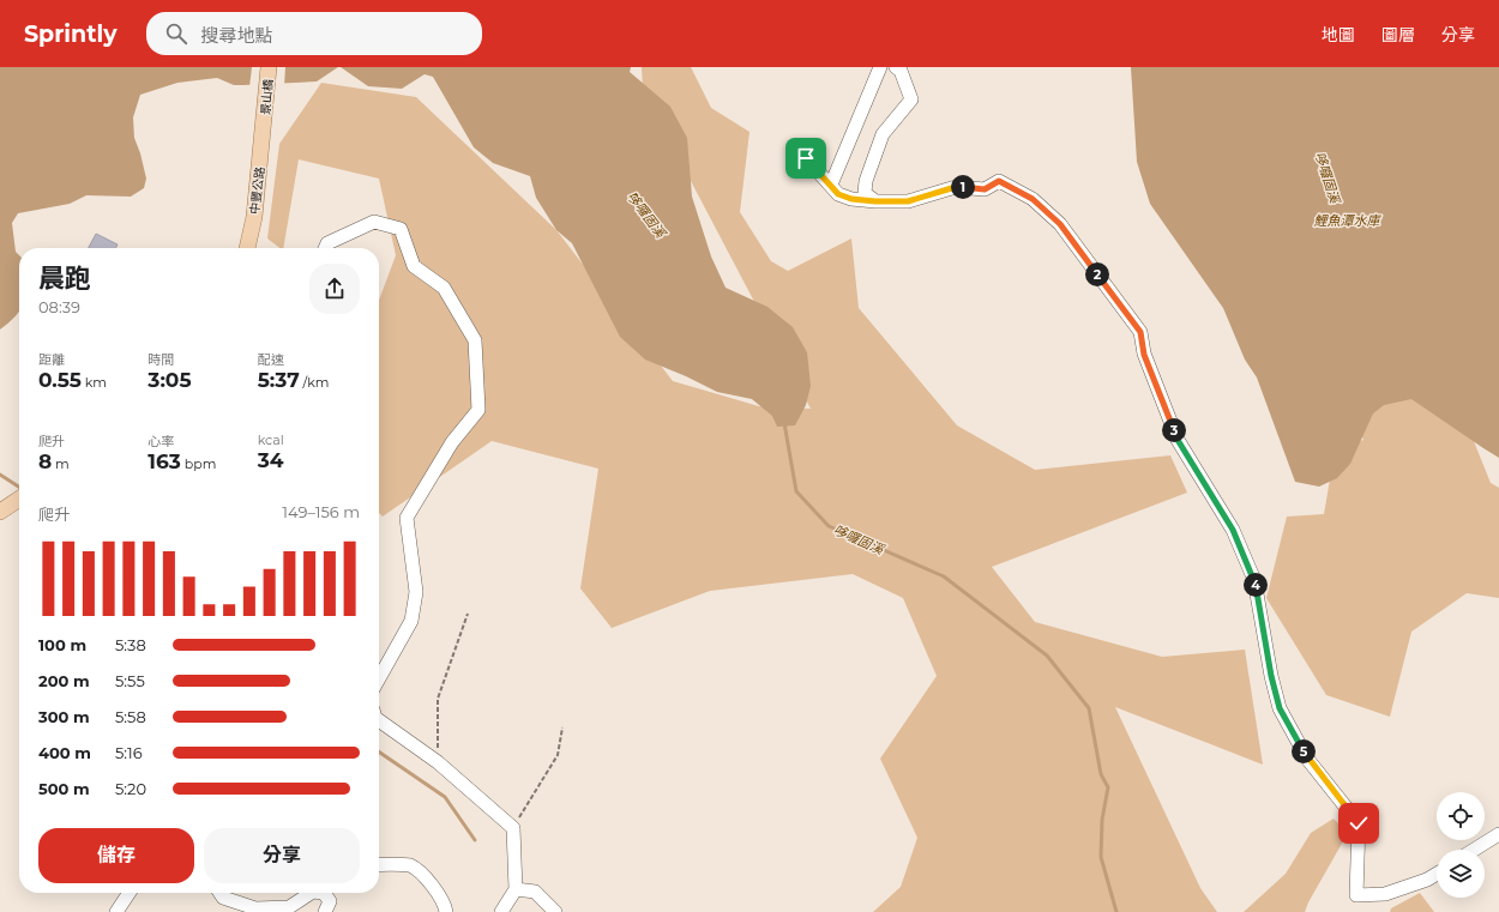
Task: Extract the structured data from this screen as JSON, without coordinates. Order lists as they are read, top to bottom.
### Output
{
  "streets": {
    "main road": ["景山橋", "中豐公路"]
  },
  "crossings": [
    ["景山橋", "中豐公路"]
  ],
  "water": ["哆囉固溪", "鯉魚潭水庫"],
  "page": {
    "header": "Sprintly",
    "search": "搜尋地點",
    "nav": ["地圖", "圖層", "分享"],
    "pins": [
      "1",
      "2",
      "3",
      "4",
      "5"
    ],
    "heading": ["晨跑", "08:39"],
    "stats": [
      ["距離", "0.55 km"],
      ["時間", "3:05"],
      ["配速", "5:37 /km"],
      ["爬升", "8 m"],
      ["心率", "163 bpm"],
      ["kcal", "34"]
    ],
    "chart": ["爬升", "149–156 m"],
    "list": [
      {
        "name": "100 m",
        "note": "5:38"
      },
      {
        "name": "200 m",
        "note": "5:55"
      },
      {
        "name": "300 m",
        "note": "5:58"
      },
      {
        "name": "400 m",
        "note": "5:16"
      },
      {
        "name": "500 m",
        "note": "5:20"
      }
    ],
    "buttons": ["儲存", "分享"]
  }
}
